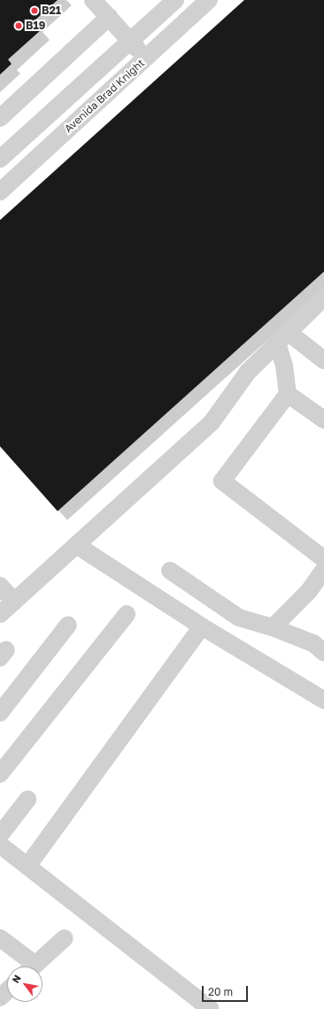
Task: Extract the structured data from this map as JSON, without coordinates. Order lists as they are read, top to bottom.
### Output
{
  "streets": {
    "street": ["Avenida Brad Knight"]
  },
  "places": ["B21", "B19"],
  "scale_bar": "20 m",
  "north": "top left"
}
